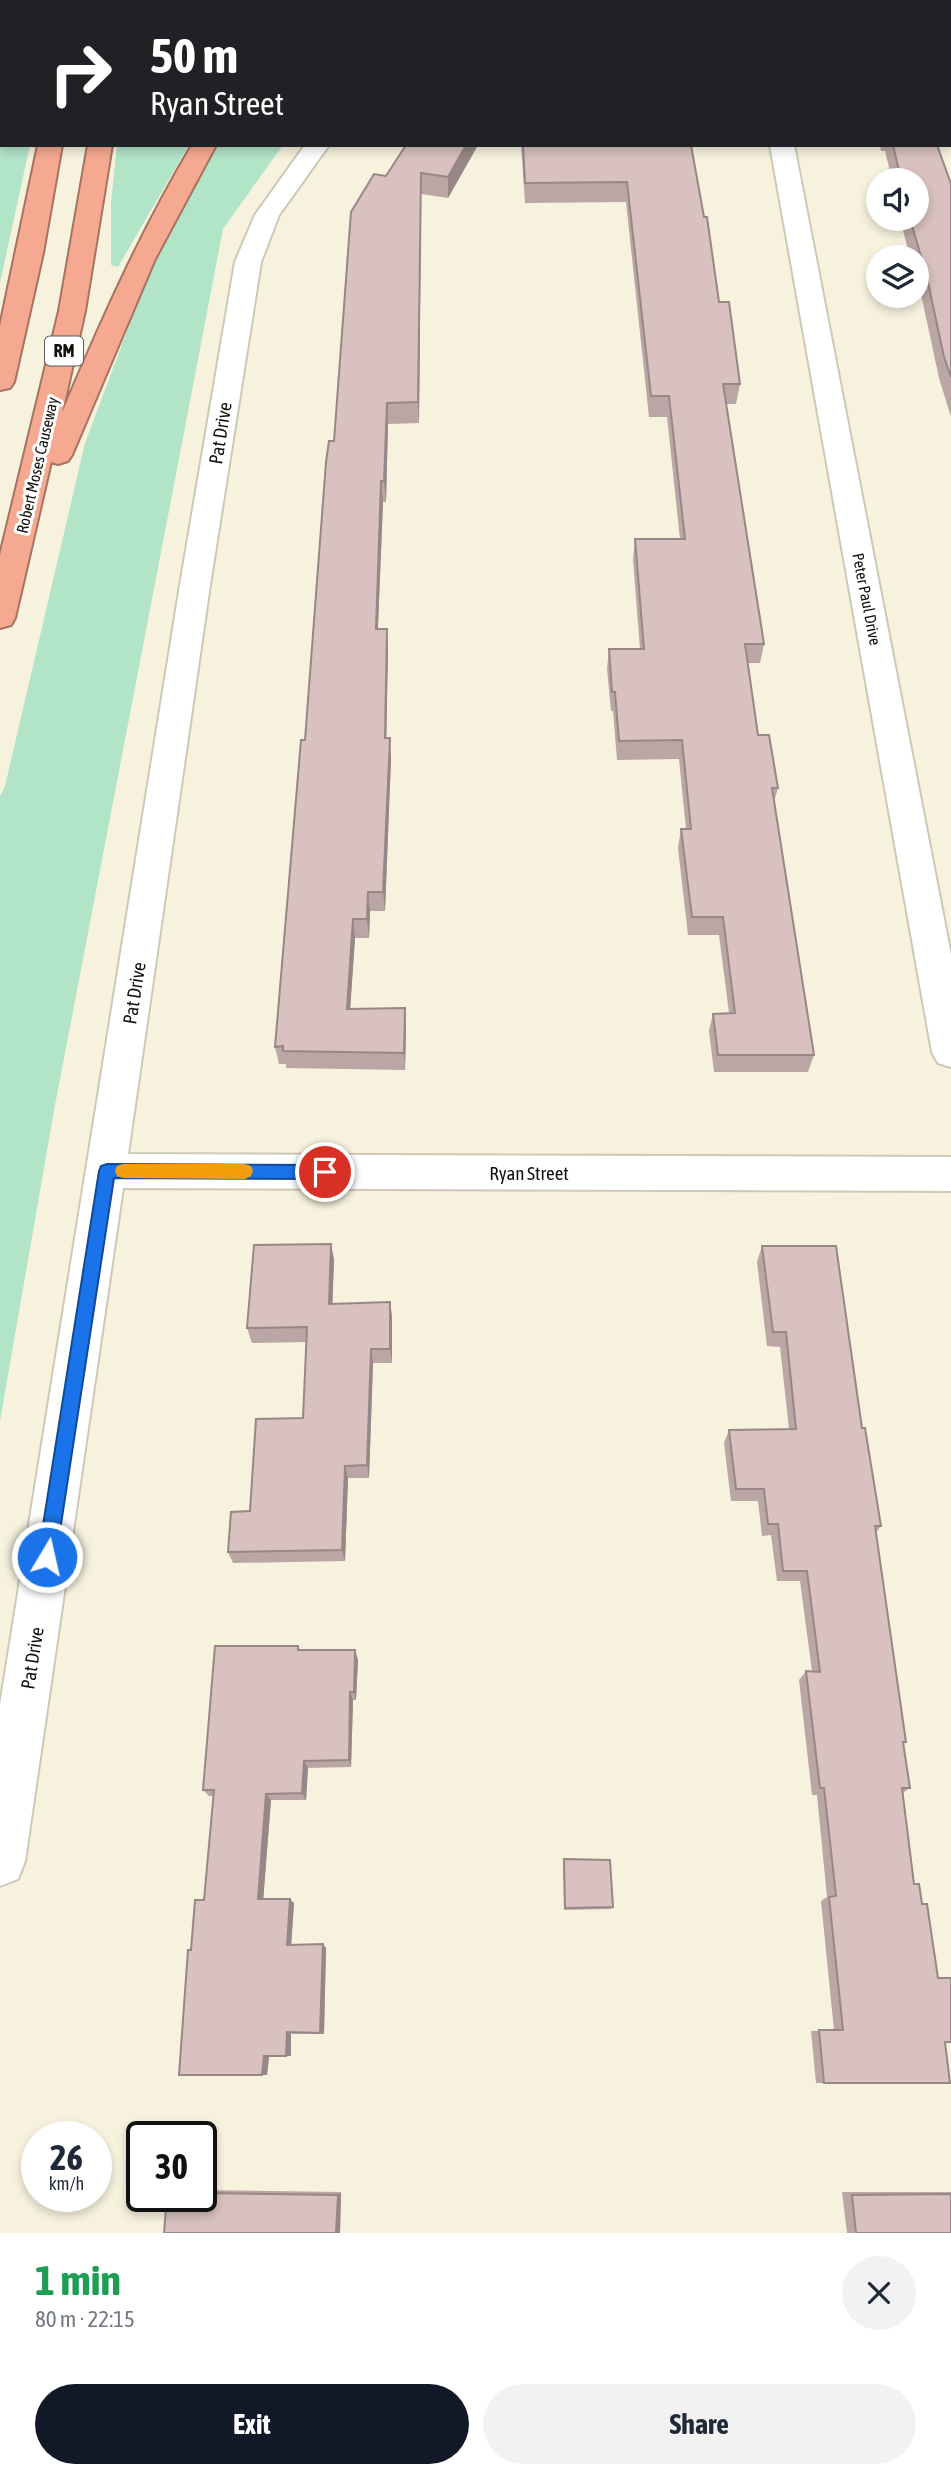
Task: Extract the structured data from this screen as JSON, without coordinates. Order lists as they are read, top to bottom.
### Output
{
  "streets": {
    "highway": ["RM", "Robert Moses Causeway"],
    "street": ["Pat Drive", "Peter Paul Drive", "Ryan Street"]
  },
  "crossings": [
    ["Pat Drive", "Ryan Street"]
  ],
  "page": {
    "turn": ["50 m", "Ryan Street"],
    "speed": "26 km/h",
    "limit": "30",
    "heading": ["1 min", "80 m · 22:15"],
    "buttons": ["Exit", "Share"]
  }
}
